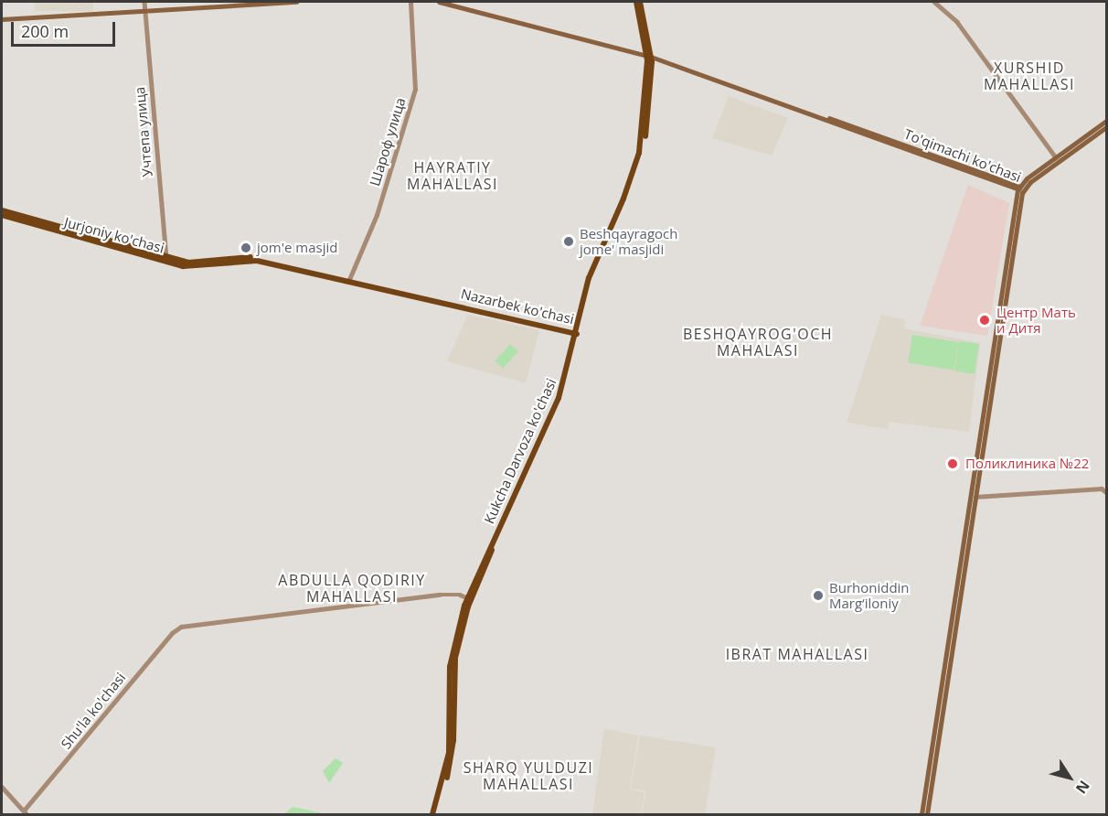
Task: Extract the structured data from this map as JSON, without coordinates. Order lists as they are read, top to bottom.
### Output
{
  "streets": {
    "main road": [
      "To'qimachi ko'chasi",
      "Jurjoniy ko'chasi",
      "Nazarbek ko'chasi",
      "Kukcha Darvoza ko'chasi"
    ],
    "street": ["Учтепа улица", "Шароф улица", "Shu'la ko'chasi"]
  },
  "crossings": [
    ["Учтепа улица", "Jurjoniy ko'chasi"],
    ["Шароф улица", "Nazarbek ko'chasi"],
    ["To'qimachi ko'chasi", "Kukcha Darvoza ko'chasi"],
    ["Jurjoniy ko'chasi", "Nazarbek ko'chasi"],
    ["Nazarbek ko'chasi", "Kukcha Darvoza ko'chasi"],
    ["Kukcha Darvoza ko'chasi", "Shu'la ko'chasi"]
  ],
  "districts": [
    "XURSHID MAHALLASI",
    "HAYRATIY MAHALLASI",
    "BESHQAYROG'OCH MAHALASI",
    "ABDULLA QODIRIY MAHALLASI",
    "IBRAT MAHALLASI",
    "SHARQ YULDUZI MAHALLASI"
  ],
  "places": [
    "Beshqayragoch jome' masjidi",
    "jom'e masjid",
    "Центр Мать и Дитя",
    "Поликлиника №22",
    "Burhoniddin Marg‘iloniy"
  ],
  "scale_bar": "200 m",
  "north": "bottom right"
}
